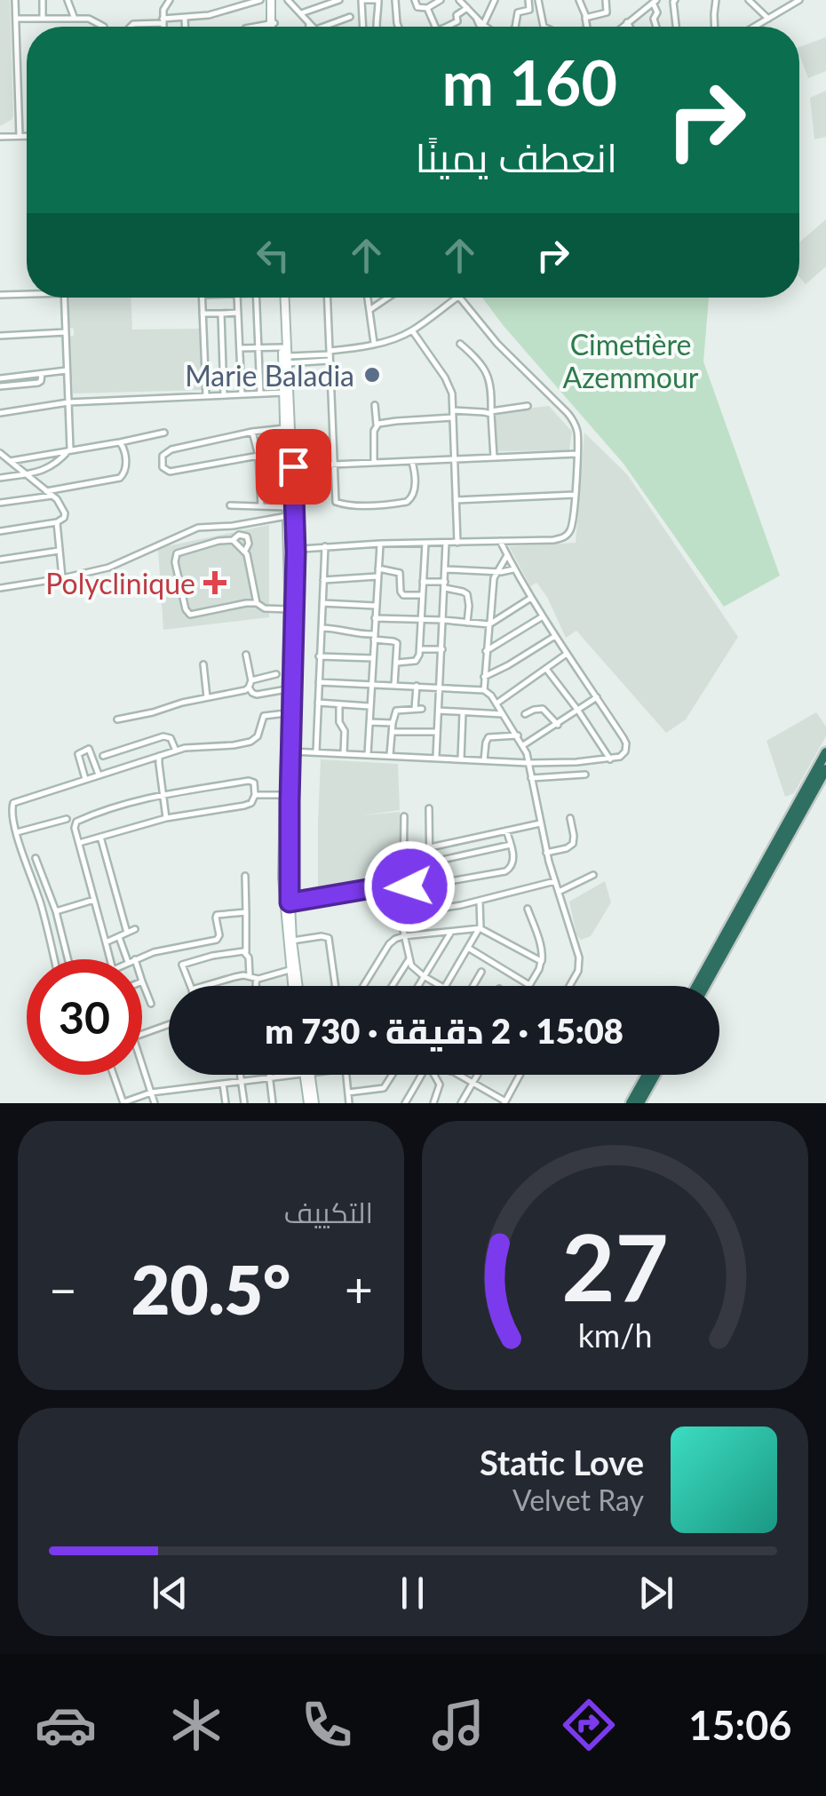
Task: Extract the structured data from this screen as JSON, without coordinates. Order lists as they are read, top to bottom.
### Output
{
  "parks": ["Cimetière Azemmour"],
  "places": {
    "other": ["Marie Baladia"],
    "health": ["Polyclinique"]
  },
  "page": {
    "turn": ["160 m", "انعطف يمينًا"],
    "limit": "30",
    "trip": "15:08 · 2 دقيقة · 730 m",
    "tile": "التكييف",
    "heat": ["−", "20.5°", "+"],
    "song": ["Static Love", "Velvet Ray"],
    "tabs": "15:06",
    "gauge": ["27", "km/h"]
  }
}
